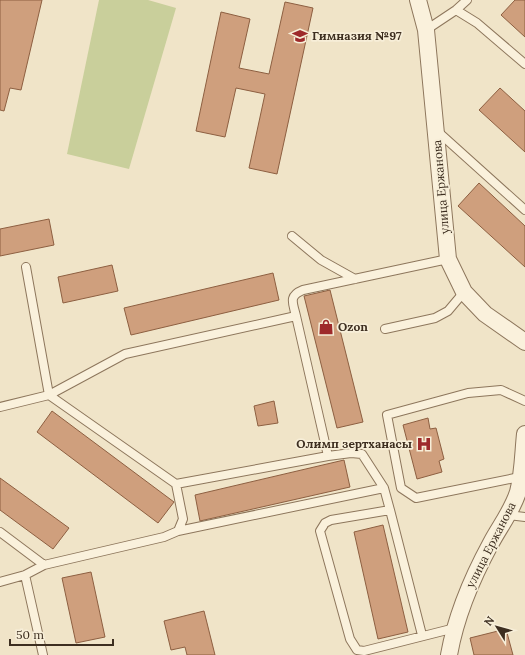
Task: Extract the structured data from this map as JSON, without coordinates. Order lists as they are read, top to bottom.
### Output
{
  "streets": {
    "street": ["улица Ержанова"]
  },
  "places": {
    "school or university": ["Гимназия №97"],
    "shop": ["Ozon"],
    "hospital": ["Олимп зертханасы"]
  },
  "scale_bar": "50 m",
  "north": "top left"
}
